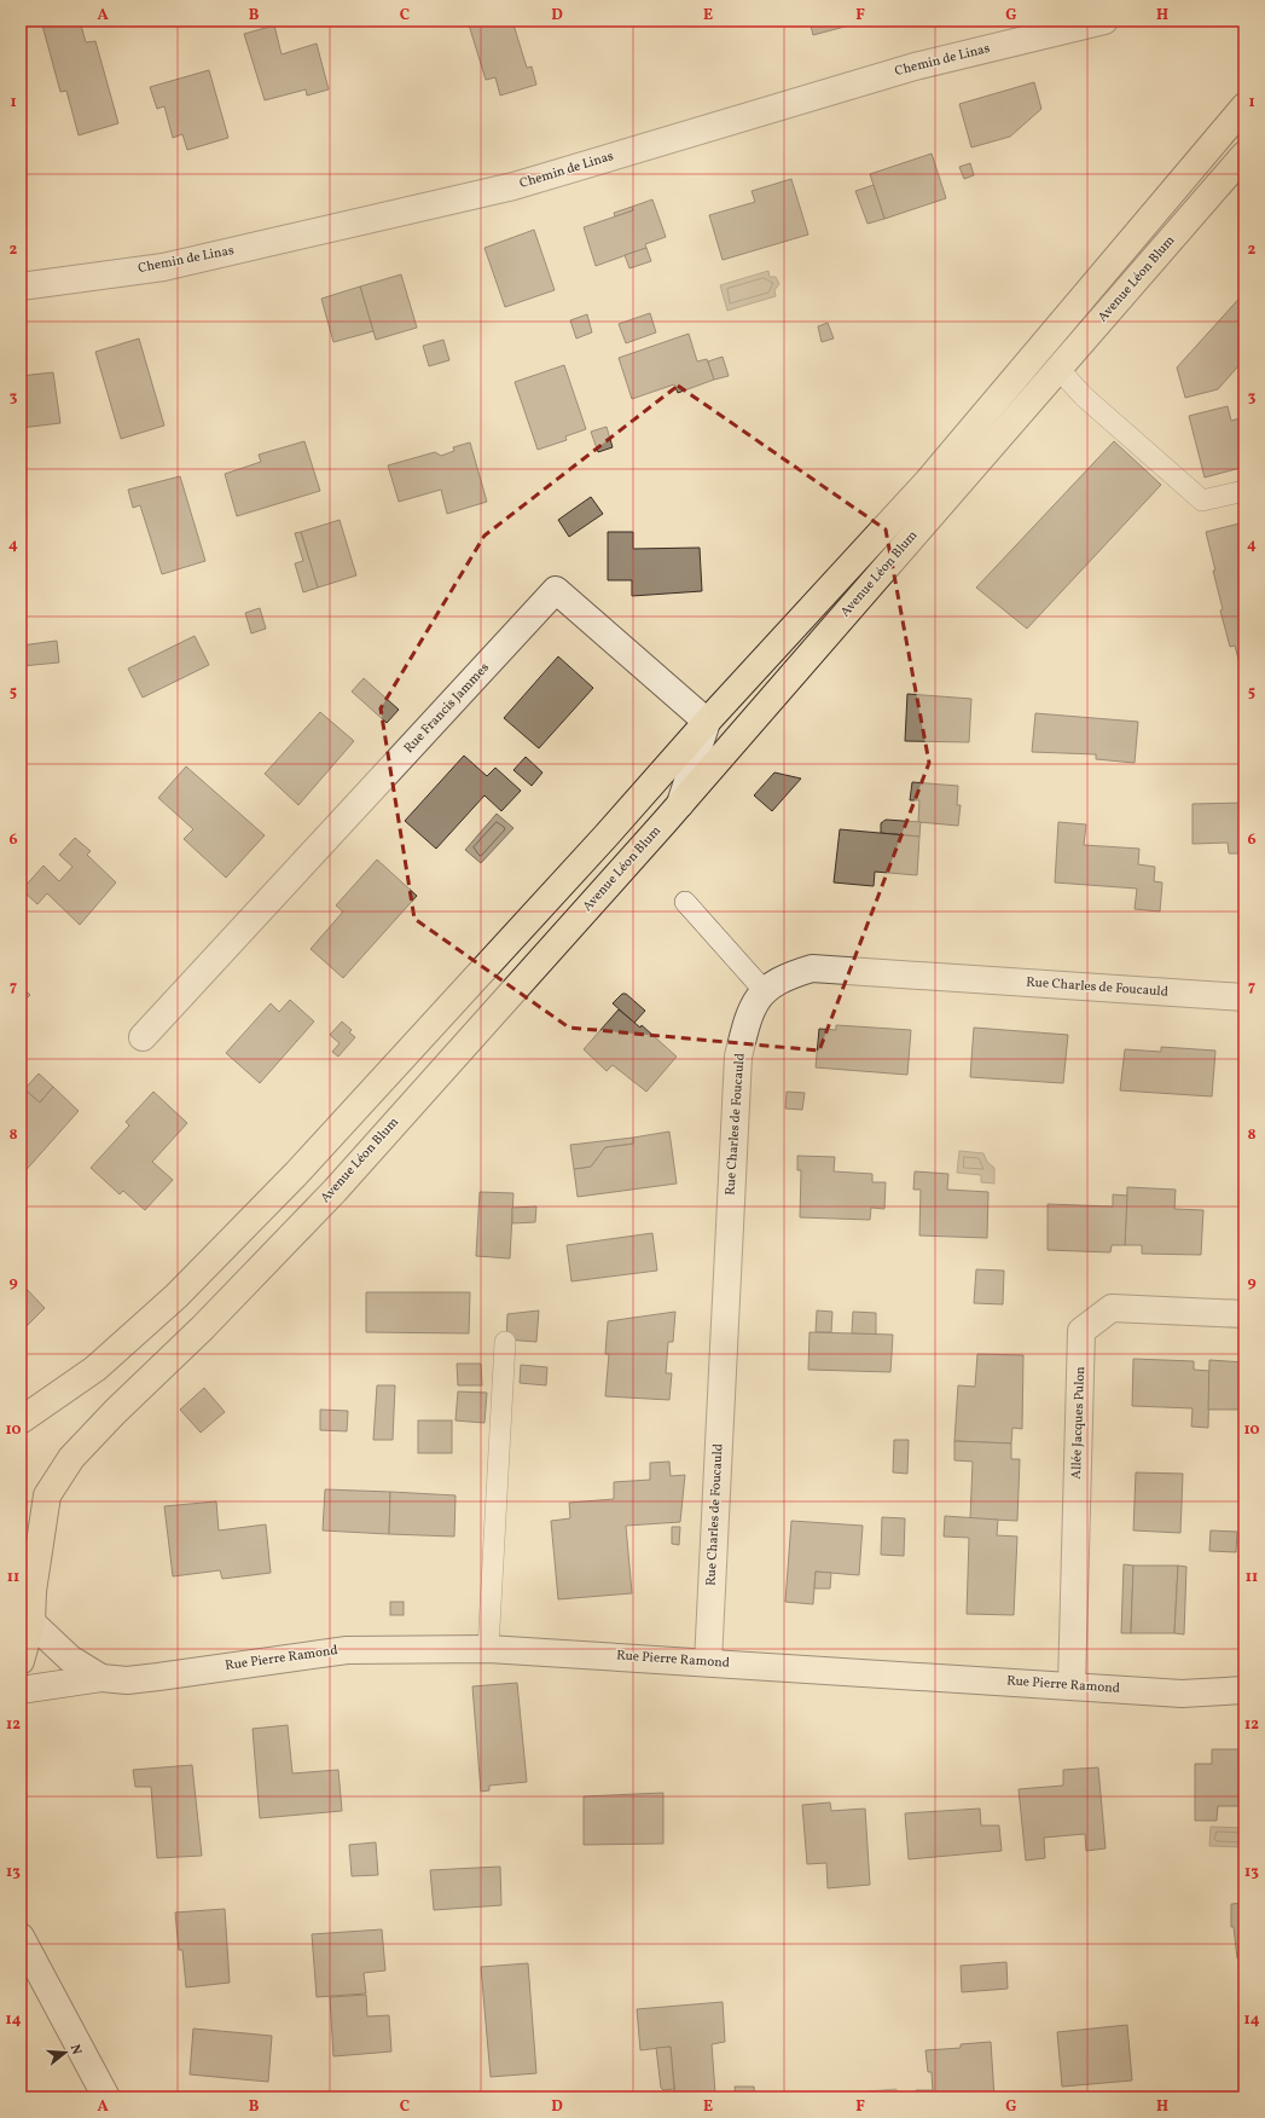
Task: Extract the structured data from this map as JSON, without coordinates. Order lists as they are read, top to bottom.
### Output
{
  "streets": {
    "main road": ["Avenue Léon Blum"],
    "street": [
      "Chemin de Linas",
      "Rue Francis Jammes",
      "Rue Charles de Foucauld",
      "Allée Jacques Pulon",
      "Rue Pierre Ramond"
    ]
  },
  "crossings": [
    ["Avenue Léon Blum", "Rue Francis Jammes"],
    ["Rue Charles de Foucauld", "Rue Pierre Ramond"],
    ["Allée Jacques Pulon", "Rue Pierre Ramond"]
  ],
  "north": "right",
  "grid": {
    "columns": [
      "A",
      "B",
      "C",
      "D",
      "E",
      "F",
      "G",
      "H"
    ],
    "rows": [
      "1",
      "2",
      "3",
      "4",
      "5",
      "6",
      "7",
      "8",
      "9",
      "10",
      "11",
      "12",
      "13",
      "14"
    ]
  }
}
